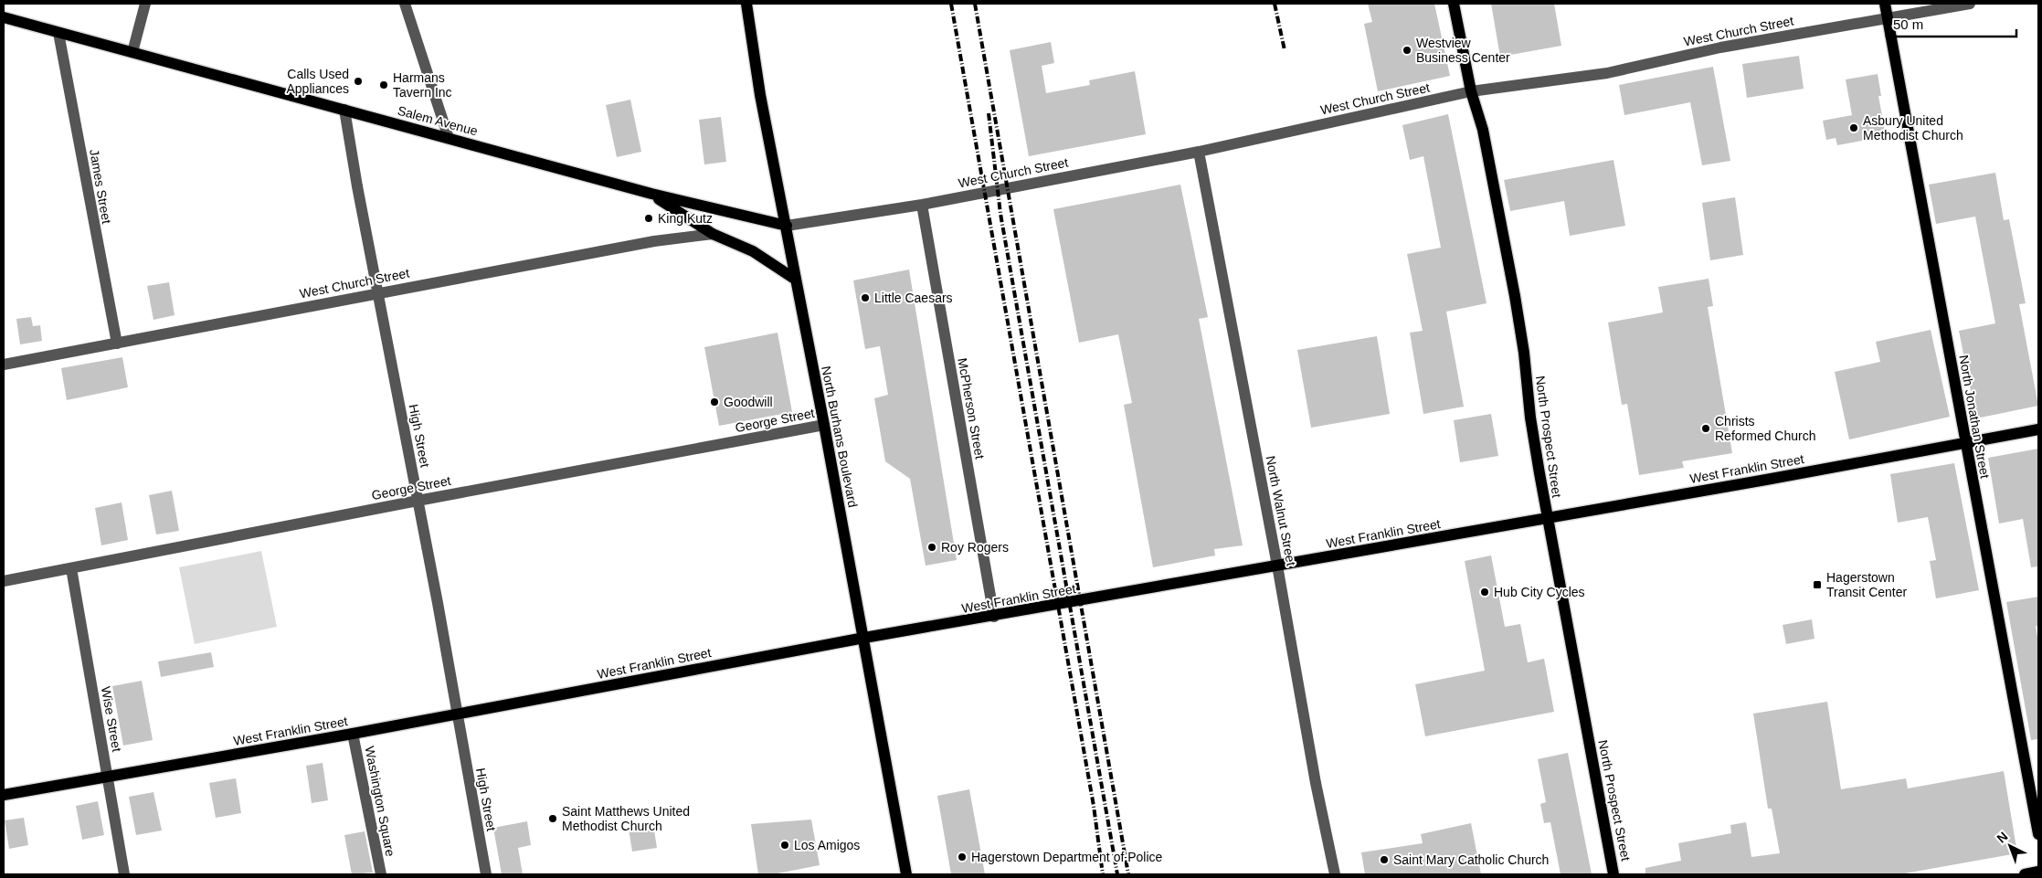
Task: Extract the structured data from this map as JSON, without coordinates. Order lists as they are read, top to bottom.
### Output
{
  "streets": {
    "main road": [
      "Salem Avenue",
      "North Jonathan Street",
      "North Burhans Boulevard",
      "North Prospect Street",
      "West Franklin Street"
    ],
    "street": [
      "West Church Street",
      "James Street",
      "McPherson Street",
      "George Street",
      "High Street",
      "North Walnut Street",
      "Wise Street",
      "Washington Square"
    ]
  },
  "crossings": [
    ["West Church Street", "Salem Avenue"],
    ["West Church Street", "James Street"],
    ["West Church Street", "McPherson Street"],
    ["West Church Street", "North Jonathan Street"],
    ["West Church Street", "High Street"],
    ["West Church Street", "North Burhans Boulevard"],
    ["West Church Street", "North Prospect Street"],
    ["West Church Street", "North Walnut Street"],
    ["Salem Avenue", "James Street"],
    ["Salem Avenue", "High Street"],
    ["Salem Avenue", "North Burhans Boulevard"],
    ["McPherson Street", "West Franklin Street"],
    ["North Jonathan Street", "West Franklin Street"],
    ["George Street", "High Street"],
    ["George Street", "North Burhans Boulevard"],
    ["George Street", "Wise Street"],
    ["High Street", "West Franklin Street"],
    ["North Burhans Boulevard", "West Franklin Street"],
    ["North Prospect Street", "West Franklin Street"],
    ["West Franklin Street", "North Walnut Street"],
    ["West Franklin Street", "Wise Street"],
    ["West Franklin Street", "Washington Square"]
  ],
  "places": {
    "other": [
      "Westview Business Center",
      "Calls Used Appliances",
      "Harmans Tavern Inc",
      "Asbury United Methodist Church",
      "King Kutz",
      "Little Caesars",
      "Goodwill",
      "Christs Reformed Church",
      "Roy Rogers",
      "Hub City Cycles",
      "Saint Matthews United Methodist Church",
      "Los Amigos",
      "Hagerstown Department of Police",
      "Saint Mary Catholic Church"
    ],
    "transit": ["Hagerstown Transit Center"]
  },
  "scale_bar": "50 m",
  "north": "top left"
}
